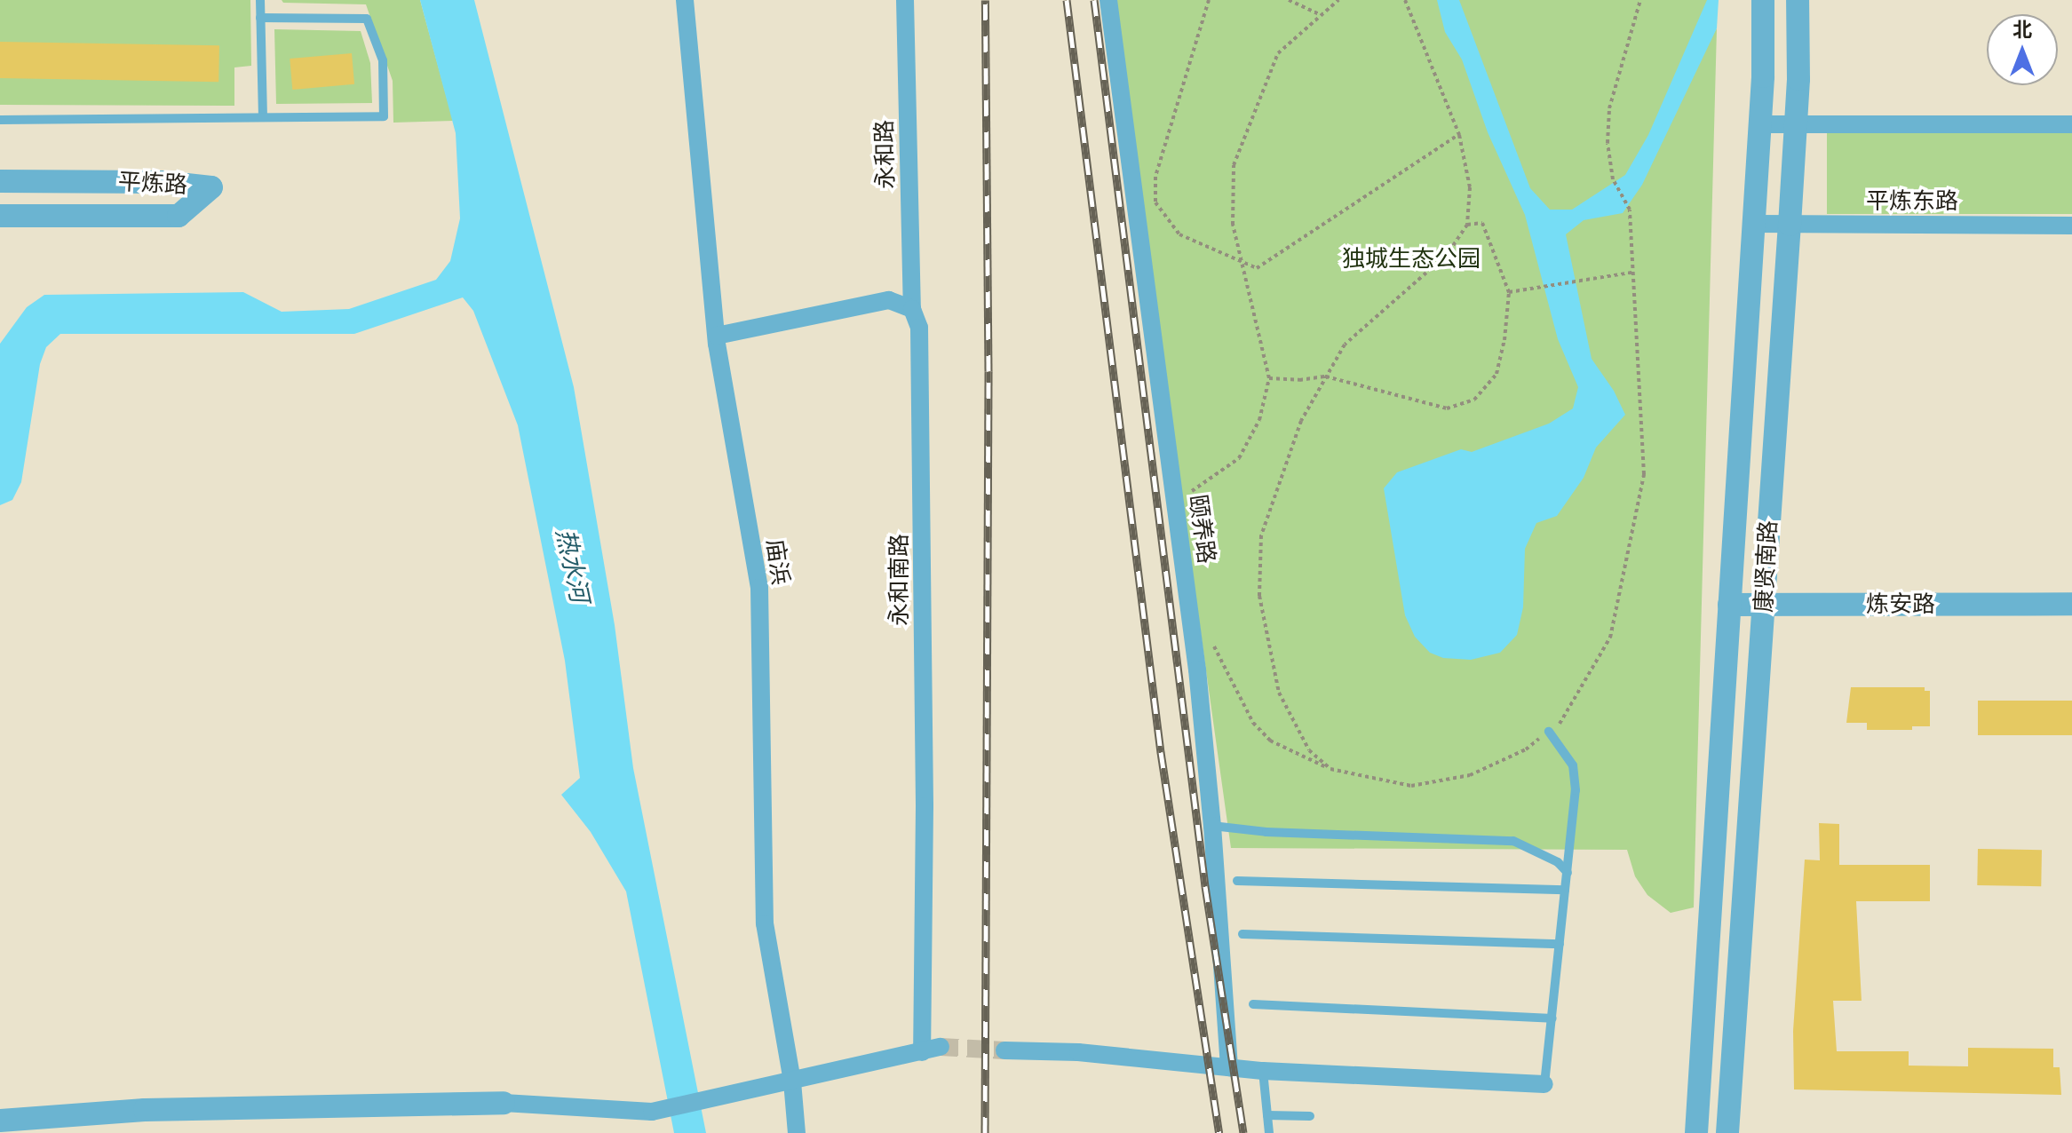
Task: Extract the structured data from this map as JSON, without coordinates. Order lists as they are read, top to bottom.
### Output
{
  "streets": {
    "street": [
      "永和路",
      "平炼路",
      "平炼东路",
      "颐养路",
      "庙浜",
      "康贤南路",
      "永和南路",
      "炼安路"
    ]
  },
  "crossings": [
    ["永和路", "永和南路"],
    ["平炼东路", "康贤南路"],
    ["康贤南路", "炼安路"]
  ],
  "water": ["热水河"],
  "parks": ["独城生态公园"],
  "north": "top"
}
